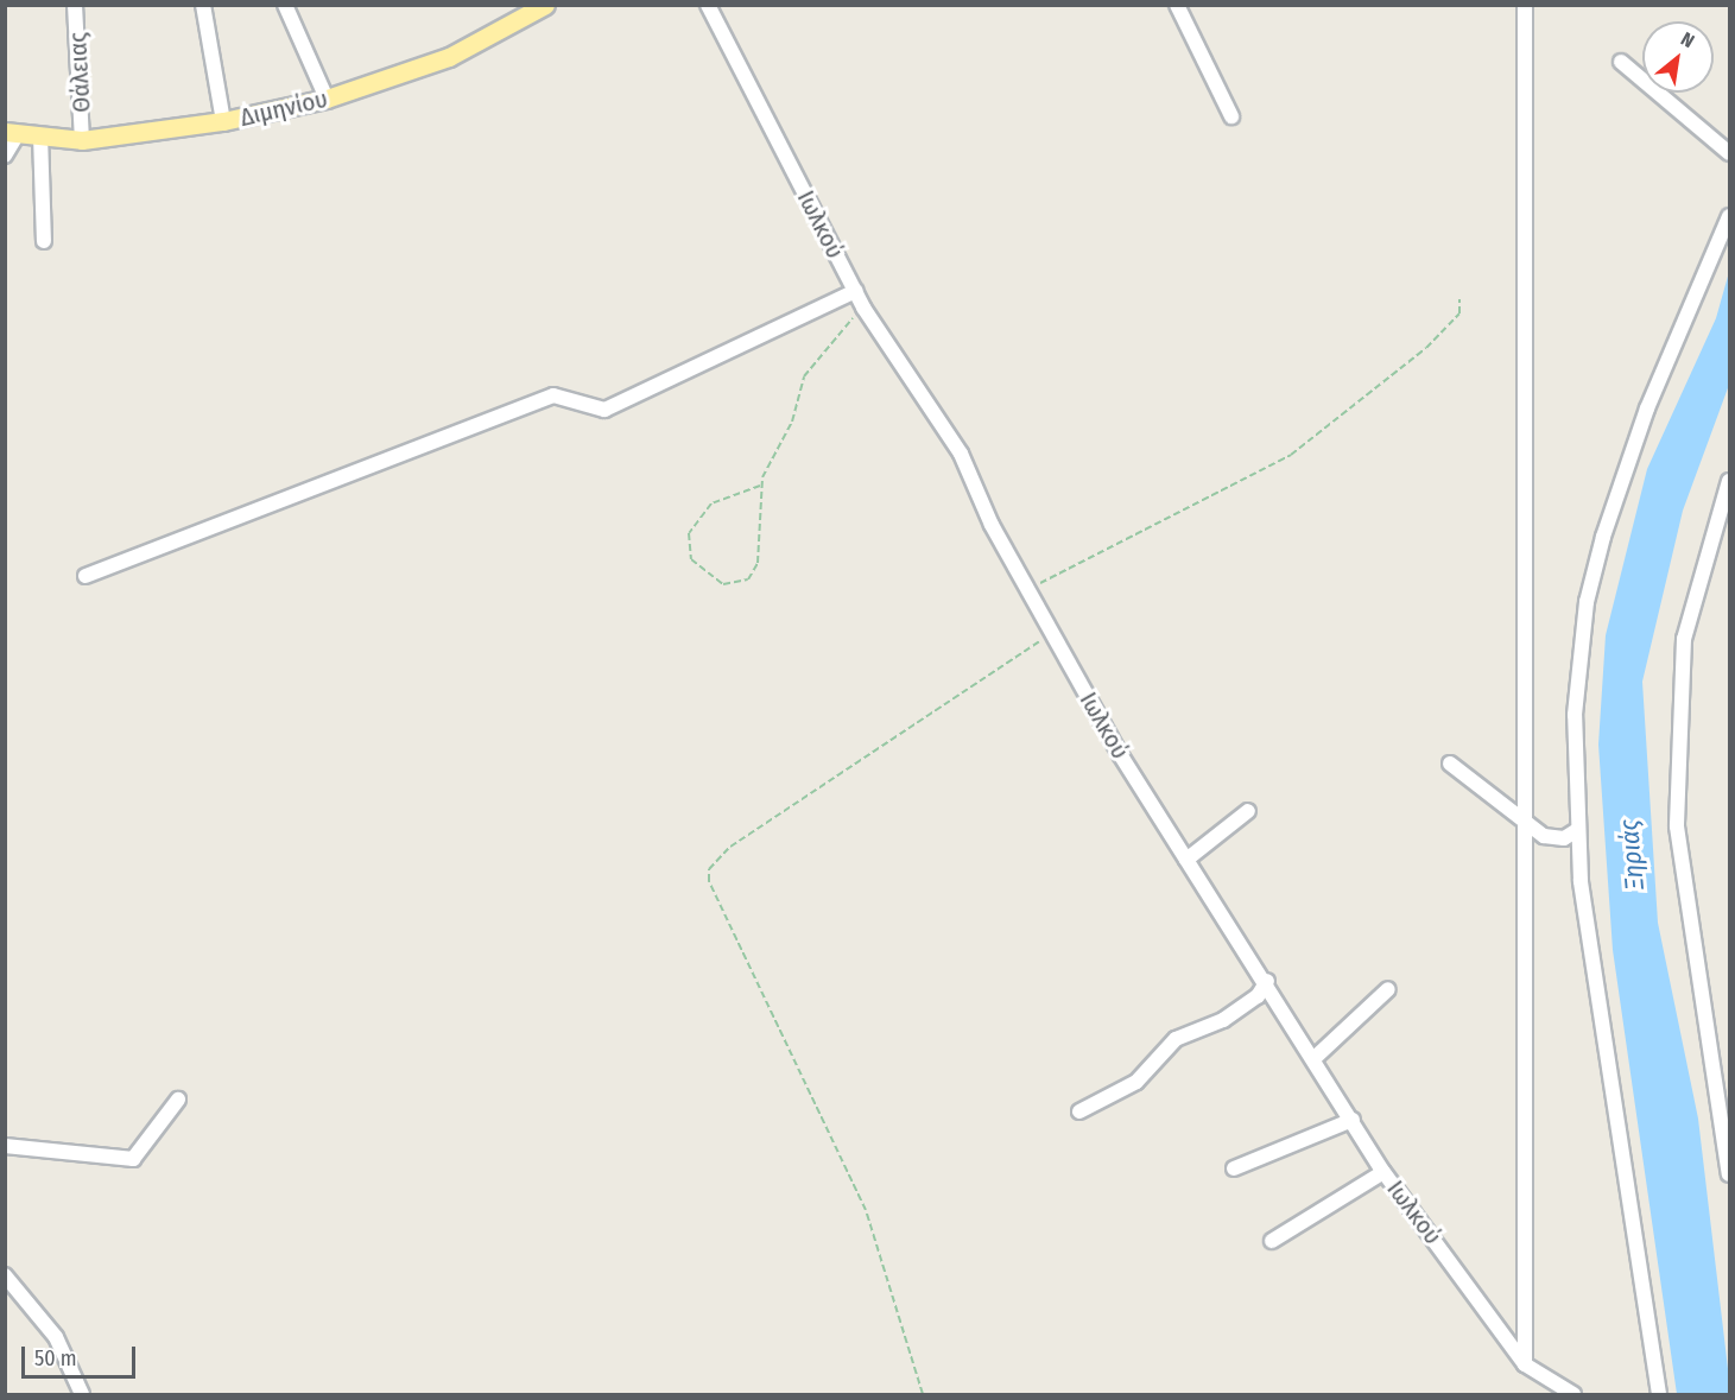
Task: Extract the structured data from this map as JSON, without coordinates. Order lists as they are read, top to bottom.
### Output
{
  "streets": {
    "main road": ["Διμηνίου"],
    "street": ["Θάλειας", "Ιωλκού"]
  },
  "crossings": [
    ["Θάλειας", "Διμηνίου"]
  ],
  "water": ["Ξηριάς"],
  "scale_bar": "50 m",
  "north": "top right"
}
